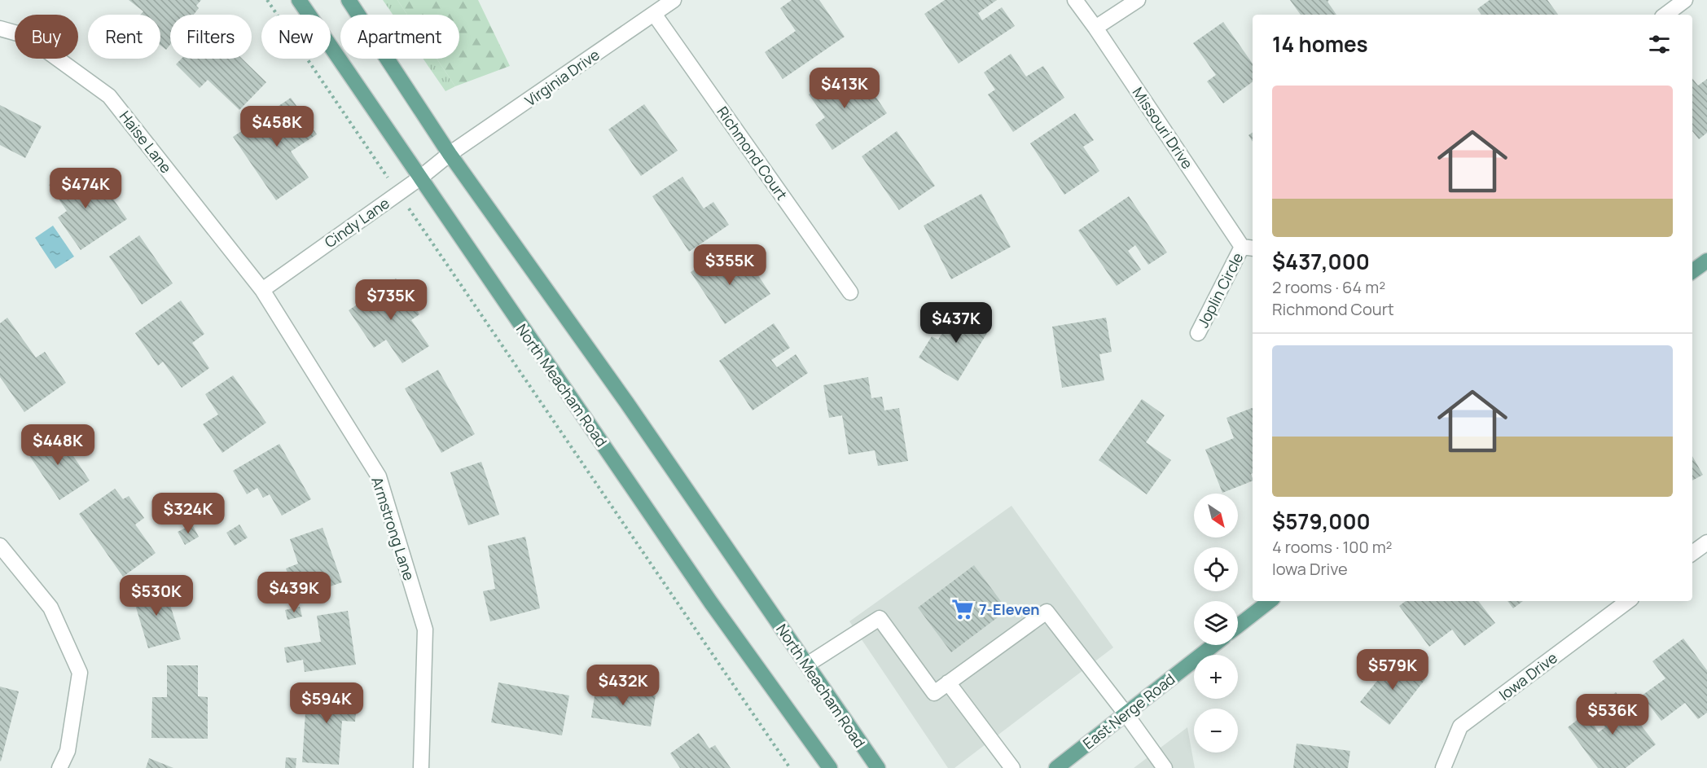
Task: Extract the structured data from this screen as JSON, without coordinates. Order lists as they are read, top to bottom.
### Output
{
  "streets": {
    "main road": ["North Meacham Road", "East Nerge Road"],
    "street": [
      "Virginia Drive",
      "Missouri Drive",
      "Haise Lane",
      "Richmond Court",
      "Cindy Lane",
      "Joplin Circle",
      "Armstrong Lane",
      "Iowa Drive"
    ]
  },
  "crossings": [
    ["Virginia Drive", "Richmond Court"],
    ["Virginia Drive", "Cindy Lane"],
    ["Virginia Drive", "North Meacham Road"],
    ["Missouri Drive", "Joplin Circle"],
    ["Haise Lane", "Cindy Lane"],
    ["Haise Lane", "Armstrong Lane"],
    ["Cindy Lane", "North Meacham Road"],
    ["Cindy Lane", "Armstrong Lane"]
  ],
  "places": {
    "supermarket": ["7-Eleven"]
  },
  "north": "bottom right",
  "page": {
    "chip": [
      "Buy",
      "Rent",
      "Filters",
      "New",
      "Apartment"
    ],
    "heading": "14 homes",
    "price": [
      "$413K",
      "$458K",
      "$474K",
      "$355K",
      "$735K",
      "$437K",
      "$448K",
      "$324K",
      "$439K",
      "$530K",
      "$579K",
      "$432K",
      "$594K",
      "$536K"
    ],
    "list": [
      {
        "name": "$437,000",
        "note": "2 rooms · 64 m² · Richmond Court"
      },
      {
        "name": "$579,000",
        "note": "4 rooms · 100 m² · Iowa Drive"
      }
    ],
    "map_buttons": ["+", "−"]
  }
}
